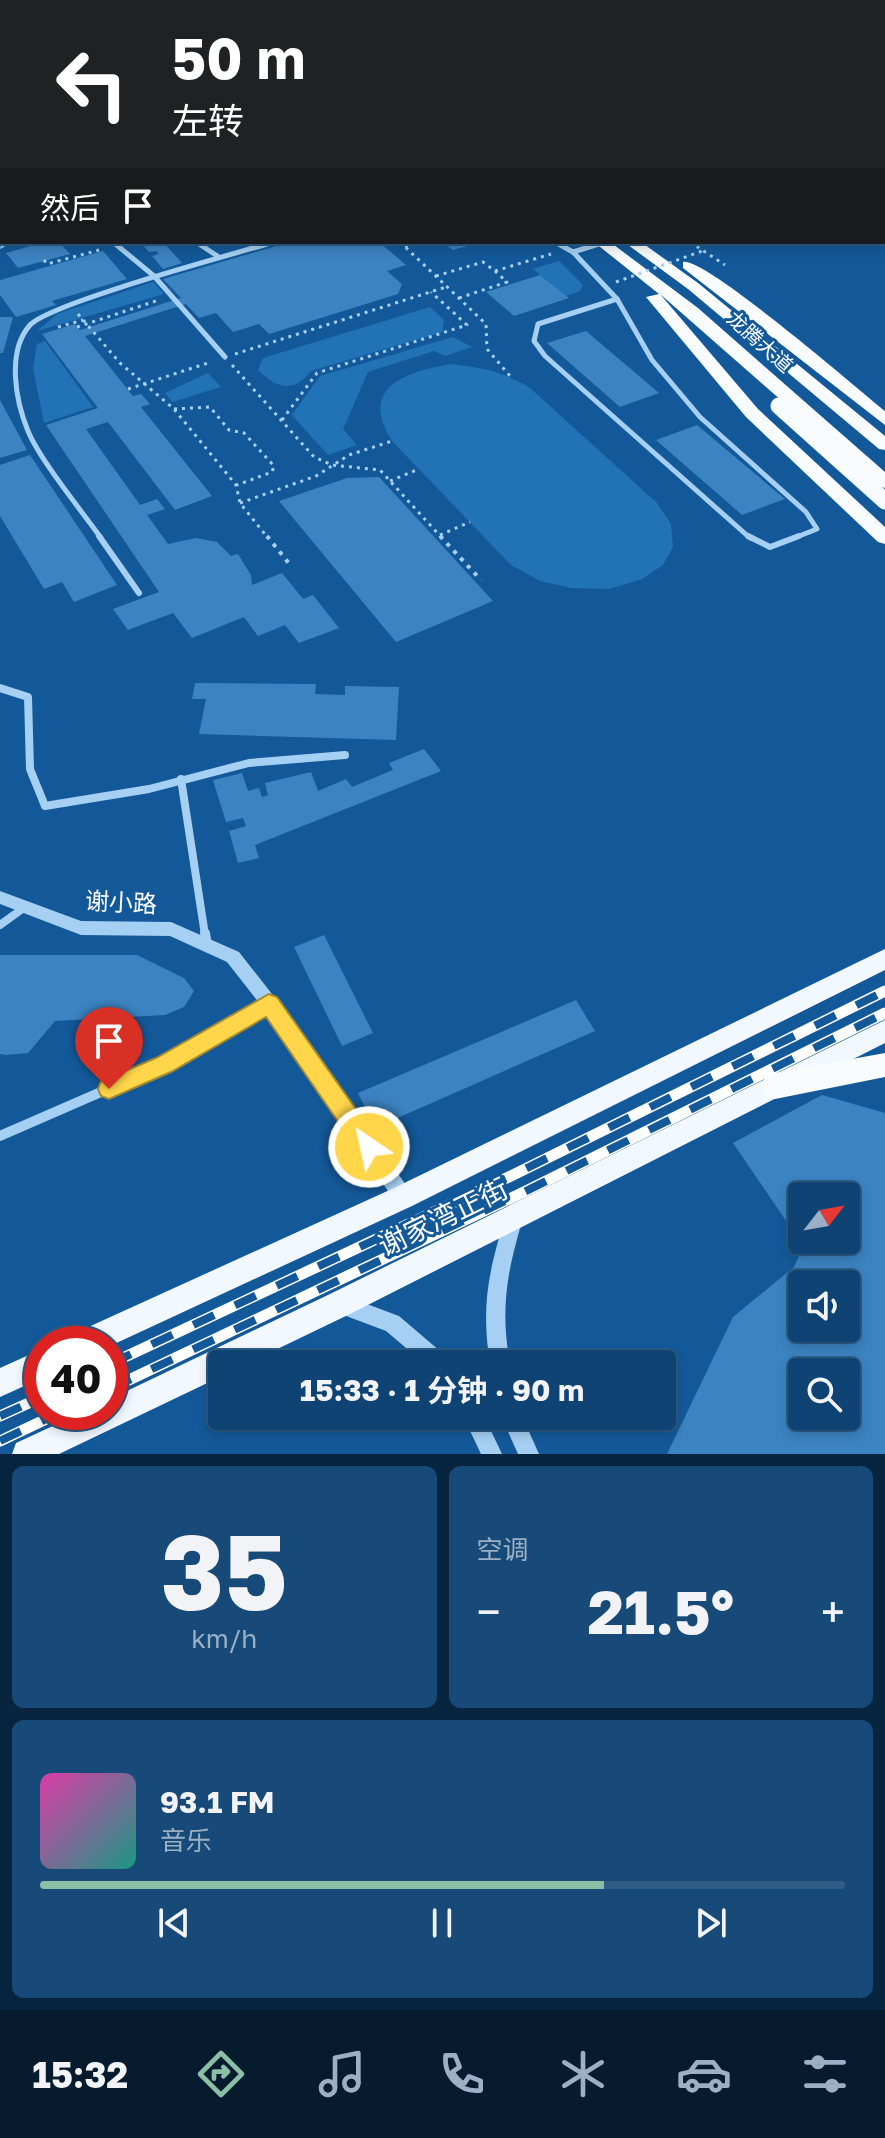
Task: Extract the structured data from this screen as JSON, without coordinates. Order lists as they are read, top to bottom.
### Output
{
  "streets": {
    "highway": ["龙腾大道"],
    "main road": ["谢家湾正街"],
    "street": ["谢小路"]
  },
  "crossings": [
    ["谢小路", "谢家湾正街"]
  ],
  "north": "top right",
  "page": {
    "turn": ["50 m", "左转"],
    "then": "然后",
    "limit": "40",
    "trip": "15:33 · 1 分钟 · 90 m",
    "tile": [
      ["35", "km/h"],
      "空调"
    ],
    "heat": ["−", "21.5°", "+"],
    "song": ["93.1 FM", "音乐"],
    "tabs": "15:32"
  }
}
